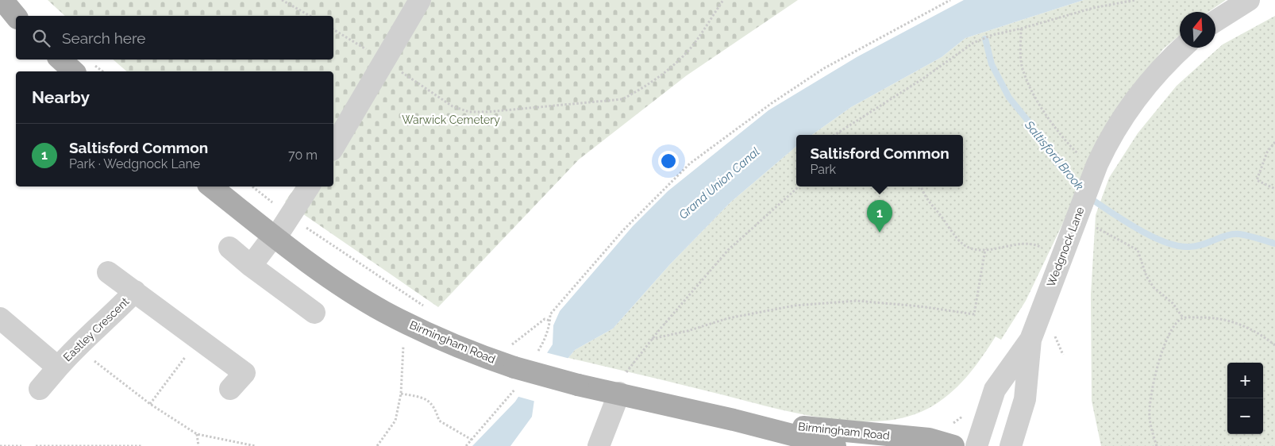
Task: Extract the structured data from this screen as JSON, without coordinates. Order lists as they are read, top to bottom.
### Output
{
  "streets": {
    "main road": ["Birmingham Road"],
    "street": ["Wedgnock Lane", "Eastley Crescent"]
  },
  "water": ["Saltisford Brook", "Grand Union Canal"],
  "parks": ["Warwick Cemetery"],
  "north": "top",
  "page": {
    "search": "Search here",
    "heading": "Nearby",
    "list": [
      {
        "mark": "1",
        "name": "Saltisford Common",
        "note": "Park · Wedgnock Lane",
        "value": "70 m"
      }
    ],
    "popup": ["Saltisford Common", "Park"],
    "pins": "1",
    "map_buttons": ["+", "−"]
  }
}
